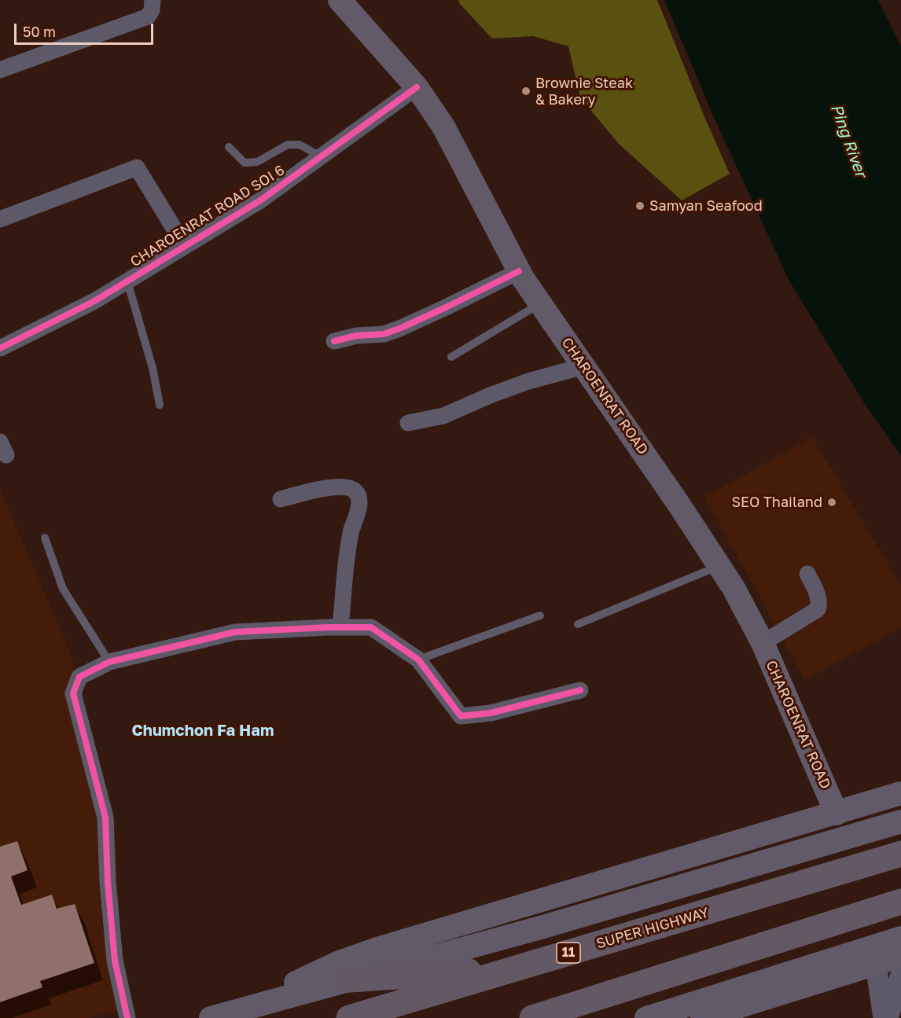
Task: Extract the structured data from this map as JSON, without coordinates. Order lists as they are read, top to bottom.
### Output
{
  "streets": {
    "highway": ["SUPER HIGHWAY", "11"],
    "main road": ["CHAROENRAT ROAD"],
    "street": ["CHAROENRAT ROAD SOI 6"]
  },
  "crossings": [
    ["CHAROENRAT ROAD SOI 6", "CHAROENRAT ROAD"]
  ],
  "districts": ["Chumchon Fa Ham"],
  "water": ["Ping River"],
  "places": ["Brownie Steak & Bakery", "Samyan Seafood", "SEO Thailand"],
  "scale_bar": "50 m"
}
